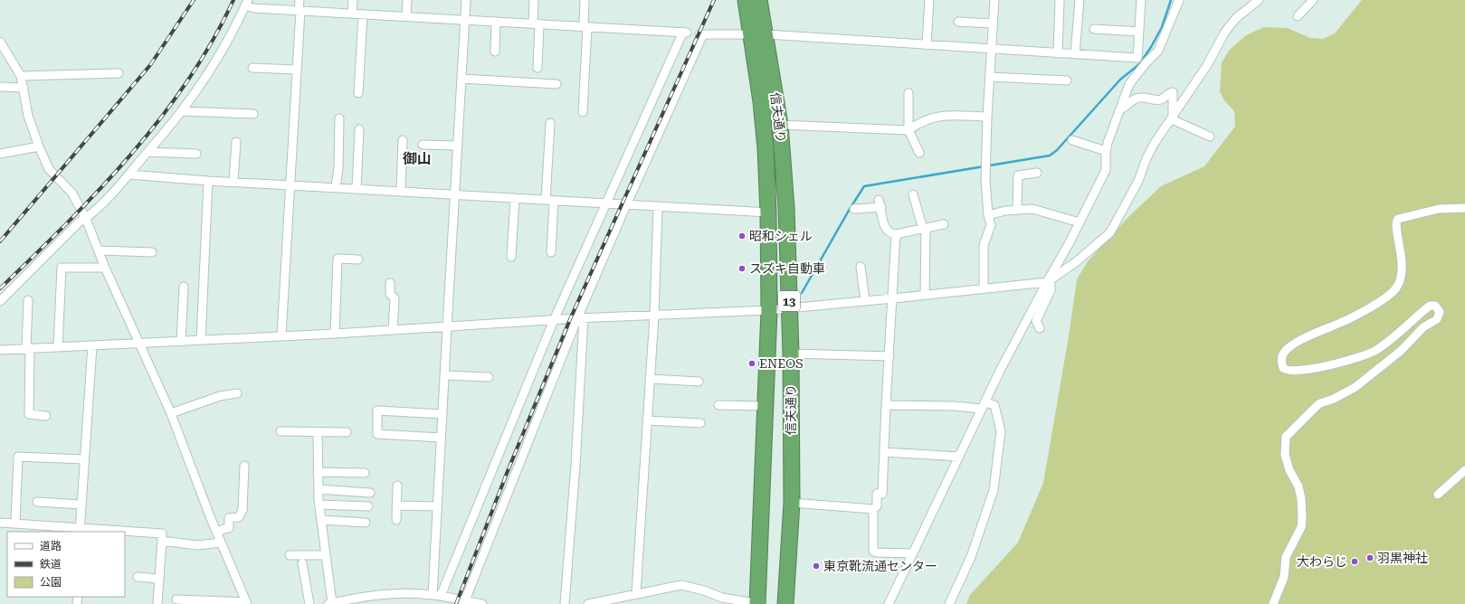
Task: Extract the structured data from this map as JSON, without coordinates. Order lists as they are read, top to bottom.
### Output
{
  "streets": {
    "highway": ["信夫通り", "13"]
  },
  "districts": ["御山"],
  "places": [
    "昭和シェル",
    "スズキ自動車",
    "ENEOS",
    "羽黒神社",
    "大わらじ",
    "東京靴流通センター"
  ],
  "legend": ["道路", "鉄道", "公園"]
}
